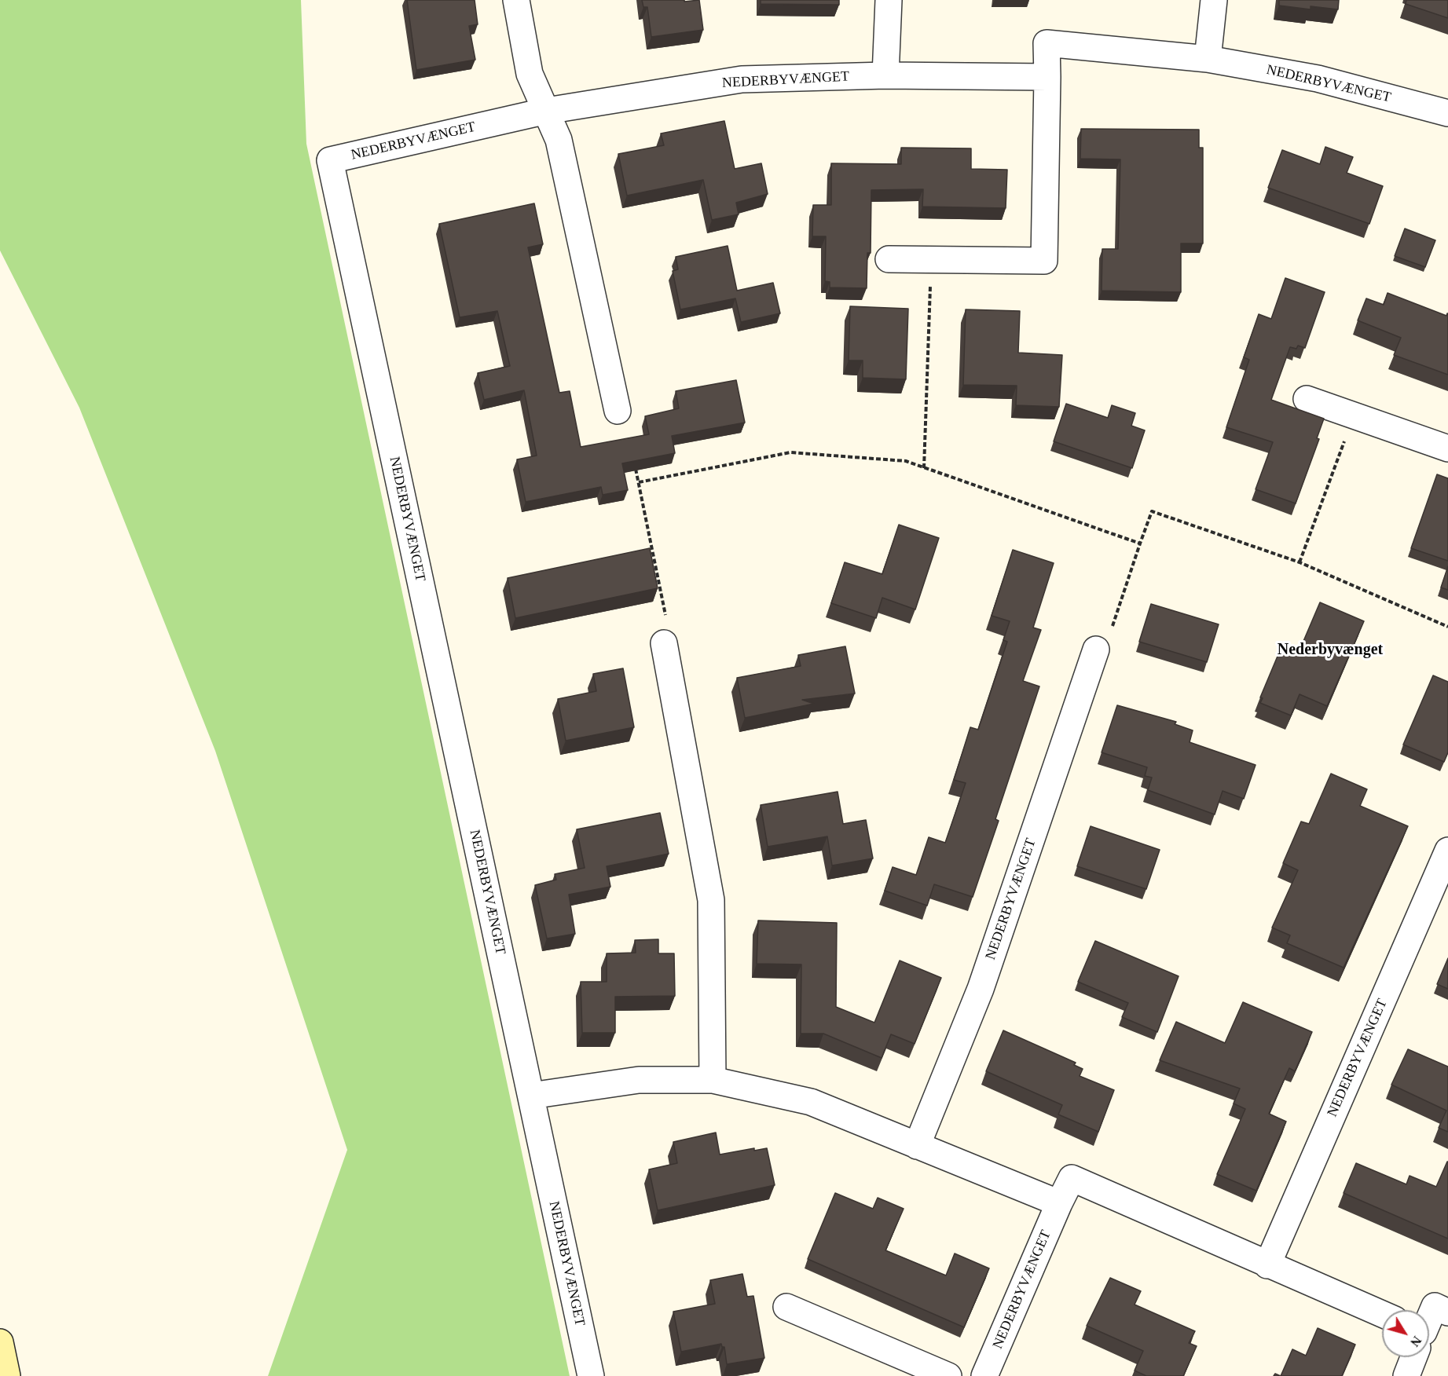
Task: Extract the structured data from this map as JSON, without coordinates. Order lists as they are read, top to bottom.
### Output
{
  "streets": {
    "street": ["NEDERBYVÆNGET"]
  },
  "districts": ["Nederbyvænget"],
  "north": "bottom right"
}
